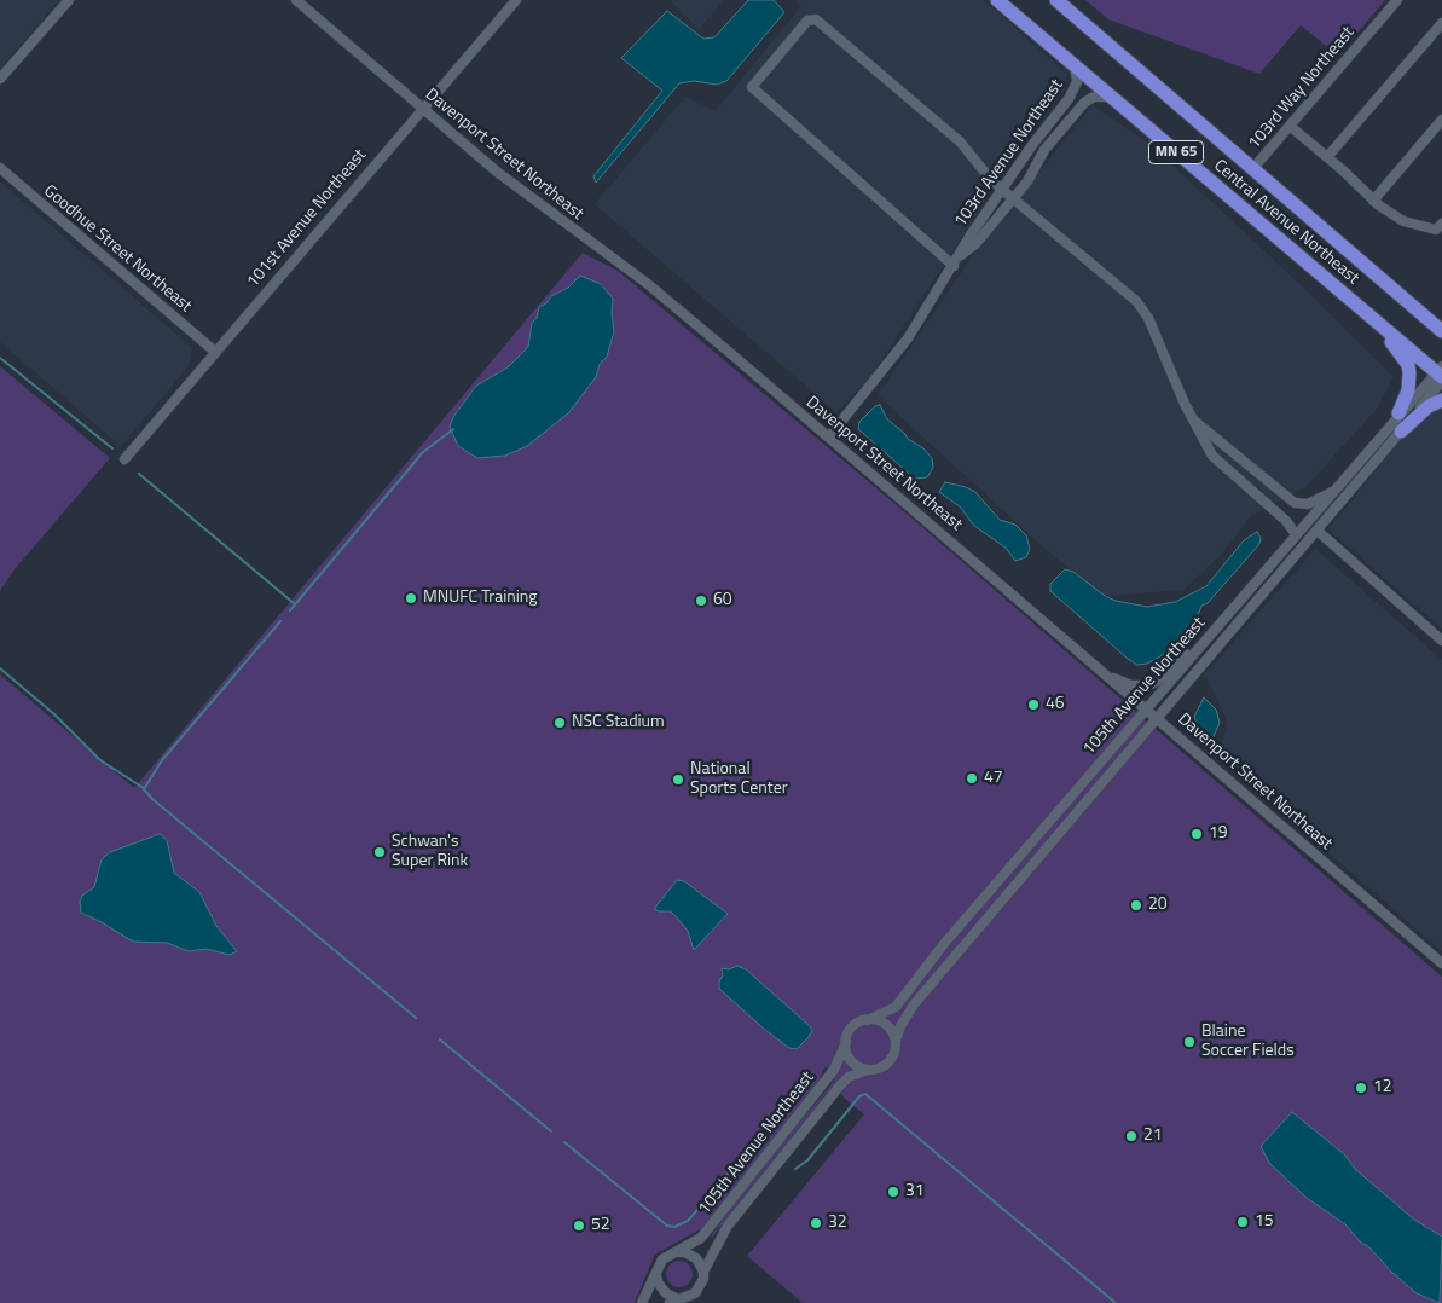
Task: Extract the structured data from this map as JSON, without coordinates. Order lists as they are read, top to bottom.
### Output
{
  "streets": {
    "highway": ["MN 65", "Central Avenue Northeast"],
    "street": [
      "103rd Way Northeast",
      "103rd Avenue Northeast",
      "Davenport Street Northeast",
      "101st Avenue Northeast",
      "Goodhue Street Northeast",
      "105th Avenue Northeast"
    ]
  },
  "crossings": [
    ["103rd Way Northeast", "Central Avenue Northeast"],
    ["103rd Avenue Northeast", "Davenport Street Northeast"],
    ["103rd Avenue Northeast", "Central Avenue Northeast"],
    ["Davenport Street Northeast", "101st Avenue Northeast"],
    ["Davenport Street Northeast", "105th Avenue Northeast"],
    ["101st Avenue Northeast", "Goodhue Street Northeast"],
    ["Central Avenue Northeast", "105th Avenue Northeast"]
  ],
  "places": [
    "MNUFC Training",
    "60",
    "46",
    "NSC Stadium",
    "47",
    "National Sports Center",
    "19",
    "Schwan's Super Rink",
    "20",
    "Blaine Soccer Fields",
    "12",
    "21",
    "31",
    "15",
    "32",
    "52"
  ]
}
